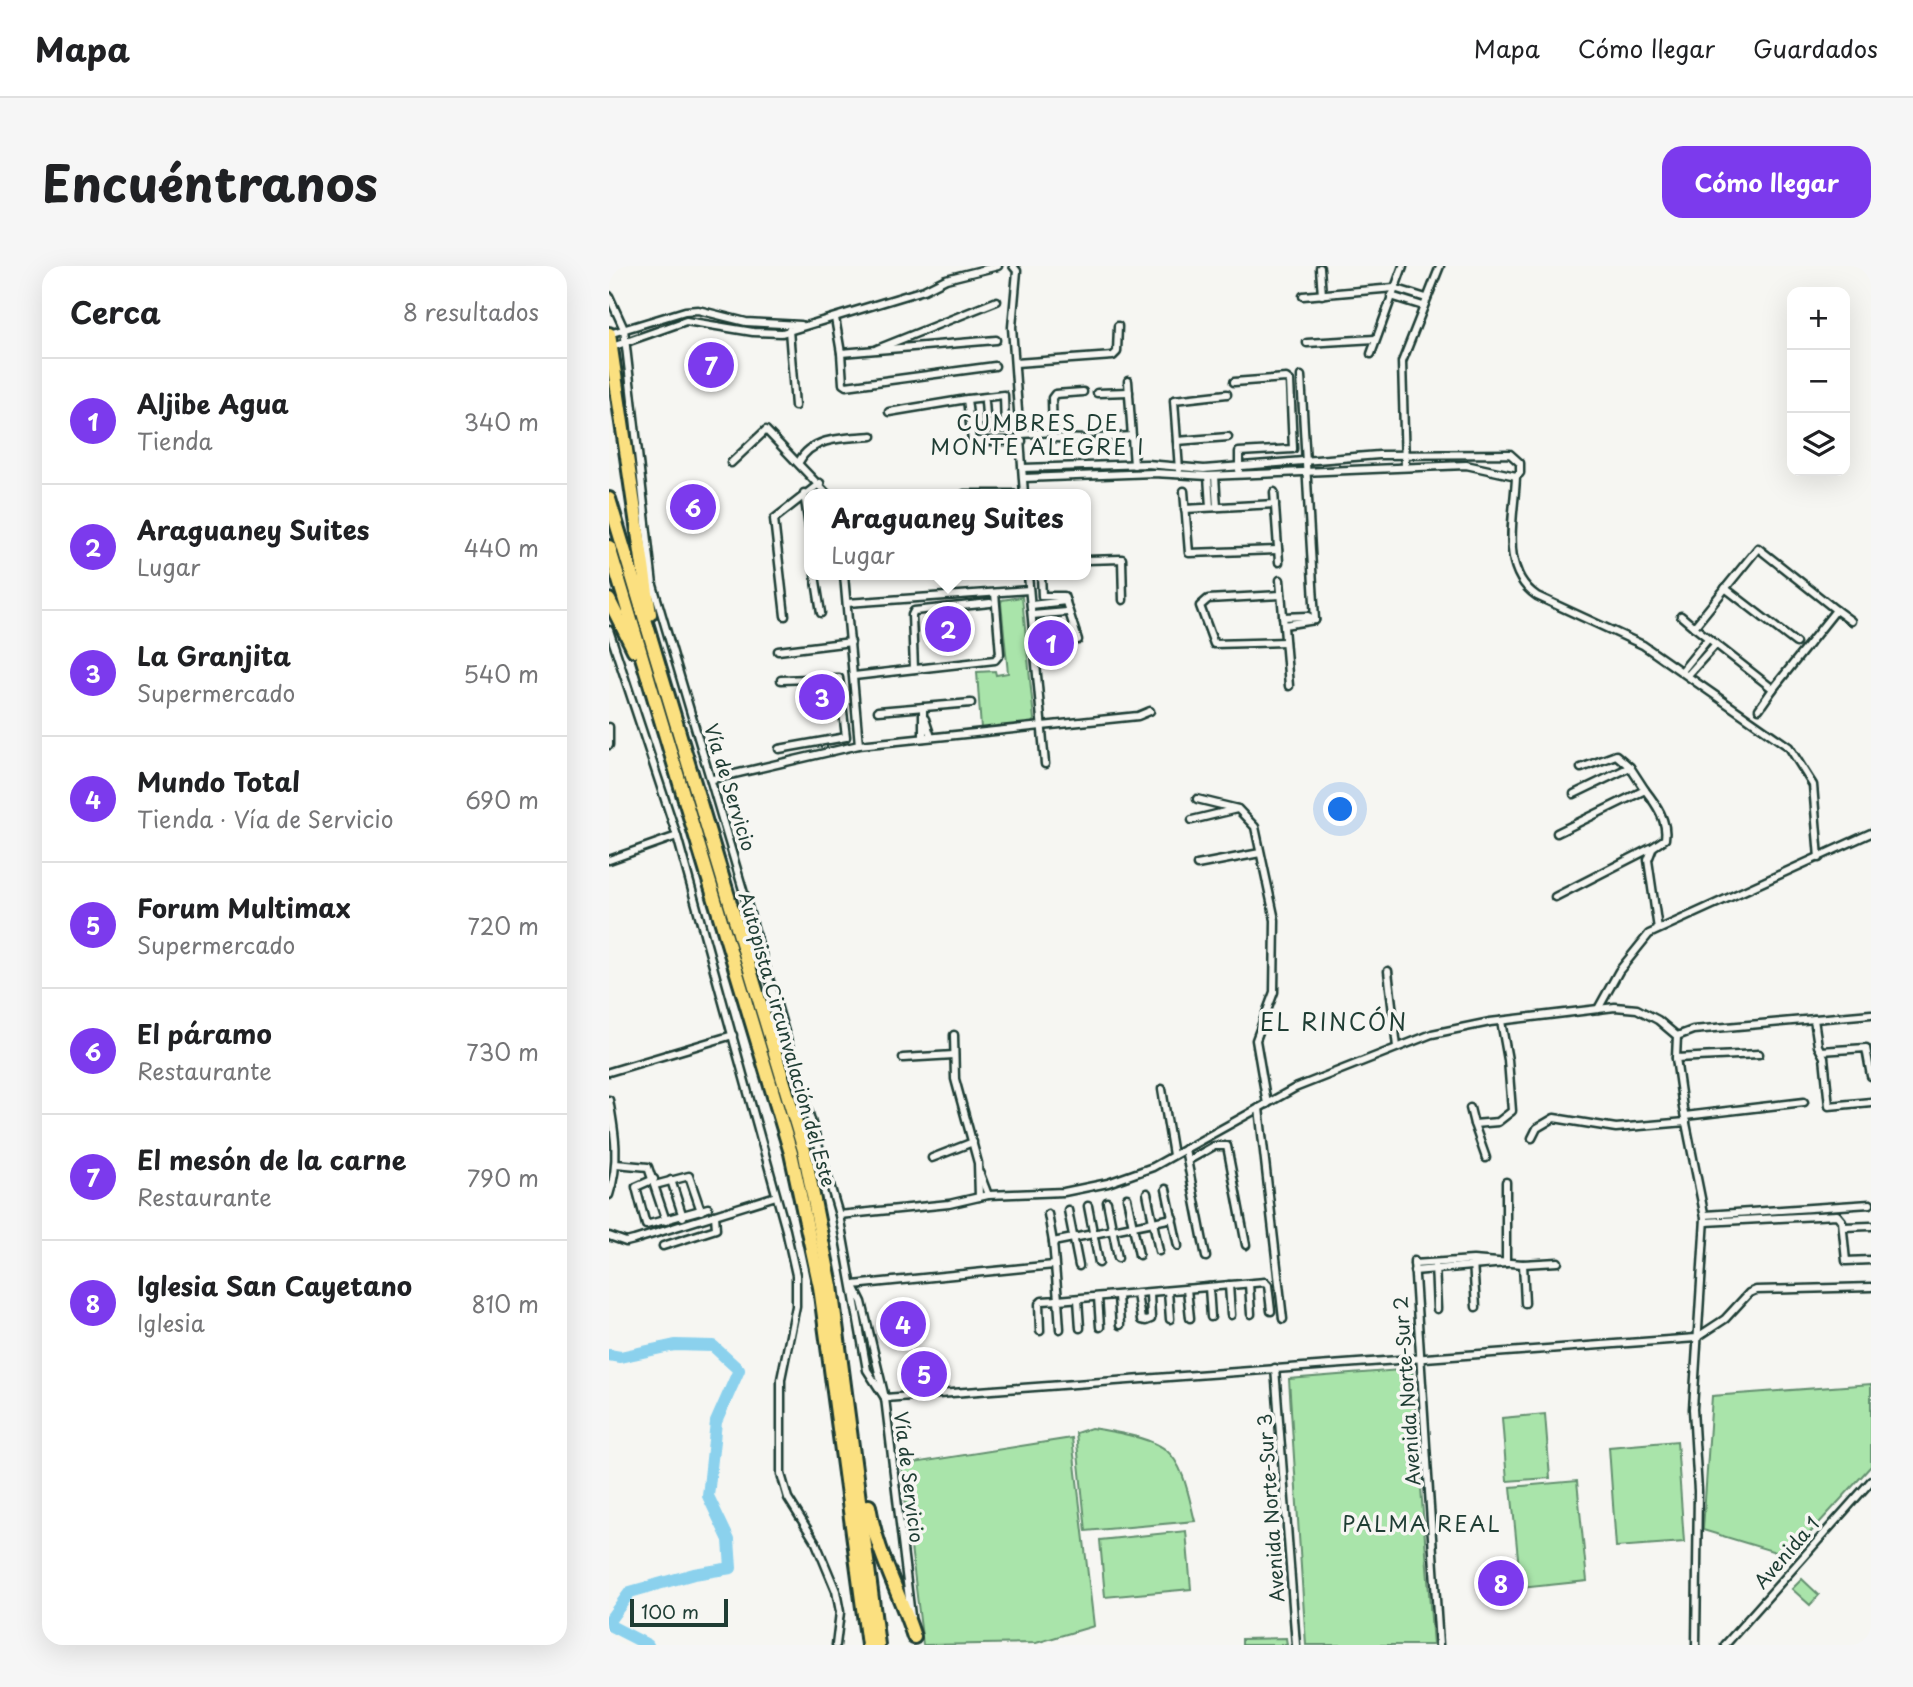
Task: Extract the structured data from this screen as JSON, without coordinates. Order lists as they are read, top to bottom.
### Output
{
  "streets": {
    "highway": ["Autopista Circunvalación del Este"],
    "street": [
      "Vía de Servicio",
      "Avenida Norte-Sur 2",
      "Avenida Norte-Sur 3",
      "Avenida 1"
    ]
  },
  "districts": ["CUMBRES DE MONTE ALEGRE I", "EL RINCÓN", "PALMA REAL"],
  "scale_bar": "100 m",
  "page": {
    "header": "Mapa",
    "nav": ["Mapa", "Cómo llegar", "Guardados"],
    "title": "Encuéntranos",
    "buttons": "Cómo llegar",
    "heading": ["Cerca", "8 resultados"],
    "map_buttons": ["+", "−"],
    "pins": [
      "7",
      "6",
      "2",
      "1",
      "3",
      "4",
      "5",
      "8"
    ],
    "list": [
      {
        "mark": "1",
        "name": "Aljibe Agua",
        "note": "Tienda",
        "value": "340 m"
      },
      {
        "mark": "2",
        "name": "Araguaney Suites",
        "note": "Lugar",
        "value": "440 m"
      },
      {
        "mark": "3",
        "name": "La Granjita",
        "note": "Supermercado",
        "value": "540 m"
      },
      {
        "mark": "4",
        "name": "Mundo Total",
        "note": "Tienda · Vía de Servicio",
        "value": "690 m"
      },
      {
        "mark": "5",
        "name": "Forum Multimax",
        "note": "Supermercado",
        "value": "720 m"
      },
      {
        "mark": "6",
        "name": "El páramo",
        "note": "Restaurante",
        "value": "730 m"
      },
      {
        "mark": "7",
        "name": "El mesón de la carne",
        "note": "Restaurante",
        "value": "790 m"
      },
      {
        "mark": "8",
        "name": "Iglesia San Cayetano",
        "note": "Iglesia",
        "value": "810 m"
      }
    ],
    "popup": ["Araguaney Suites", "Lugar"],
    "scale": "100 m"
  }
}
